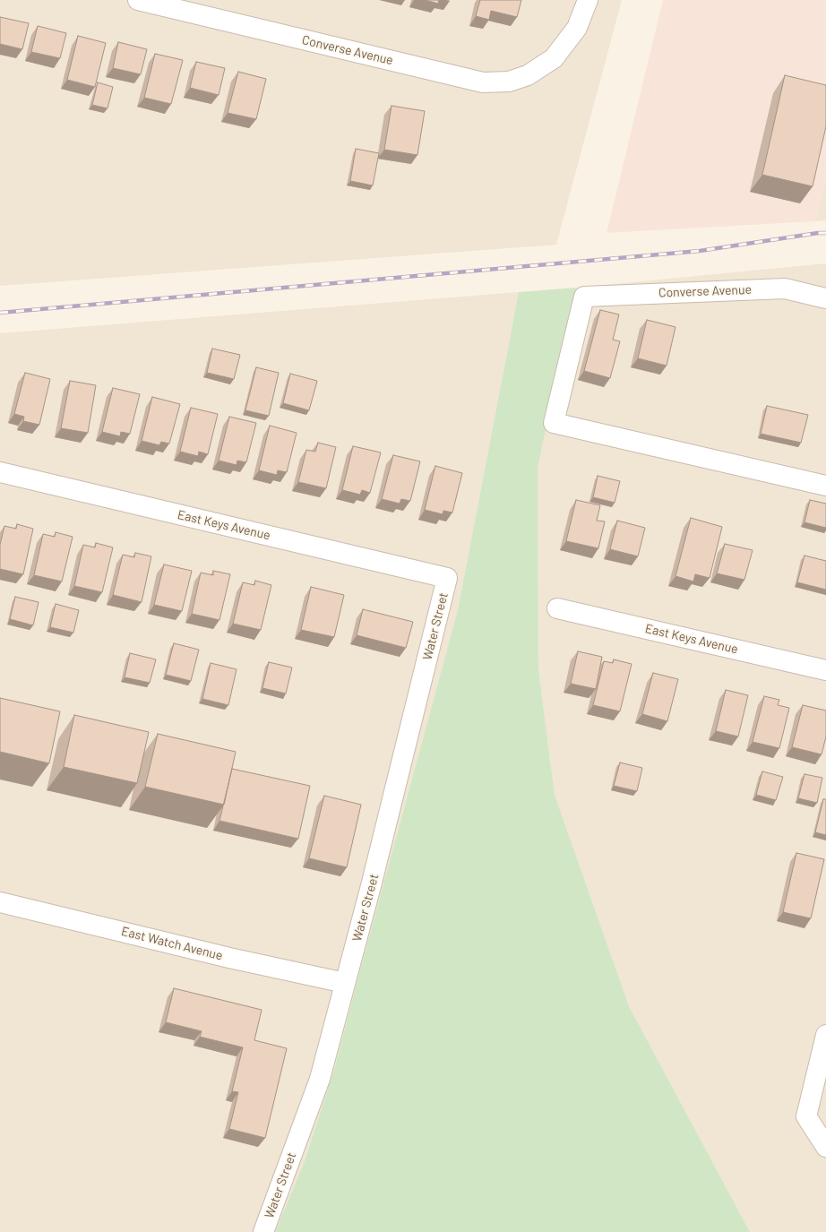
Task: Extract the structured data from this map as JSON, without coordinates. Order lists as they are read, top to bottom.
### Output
{
  "streets": {
    "street": [
      "Converse Avenue",
      "East Keys Avenue",
      "Water Street",
      "East Watch Avenue"
    ]
  },
  "crossings": [
    ["East Keys Avenue", "Water Street"],
    ["Water Street", "East Watch Avenue"]
  ]
}
